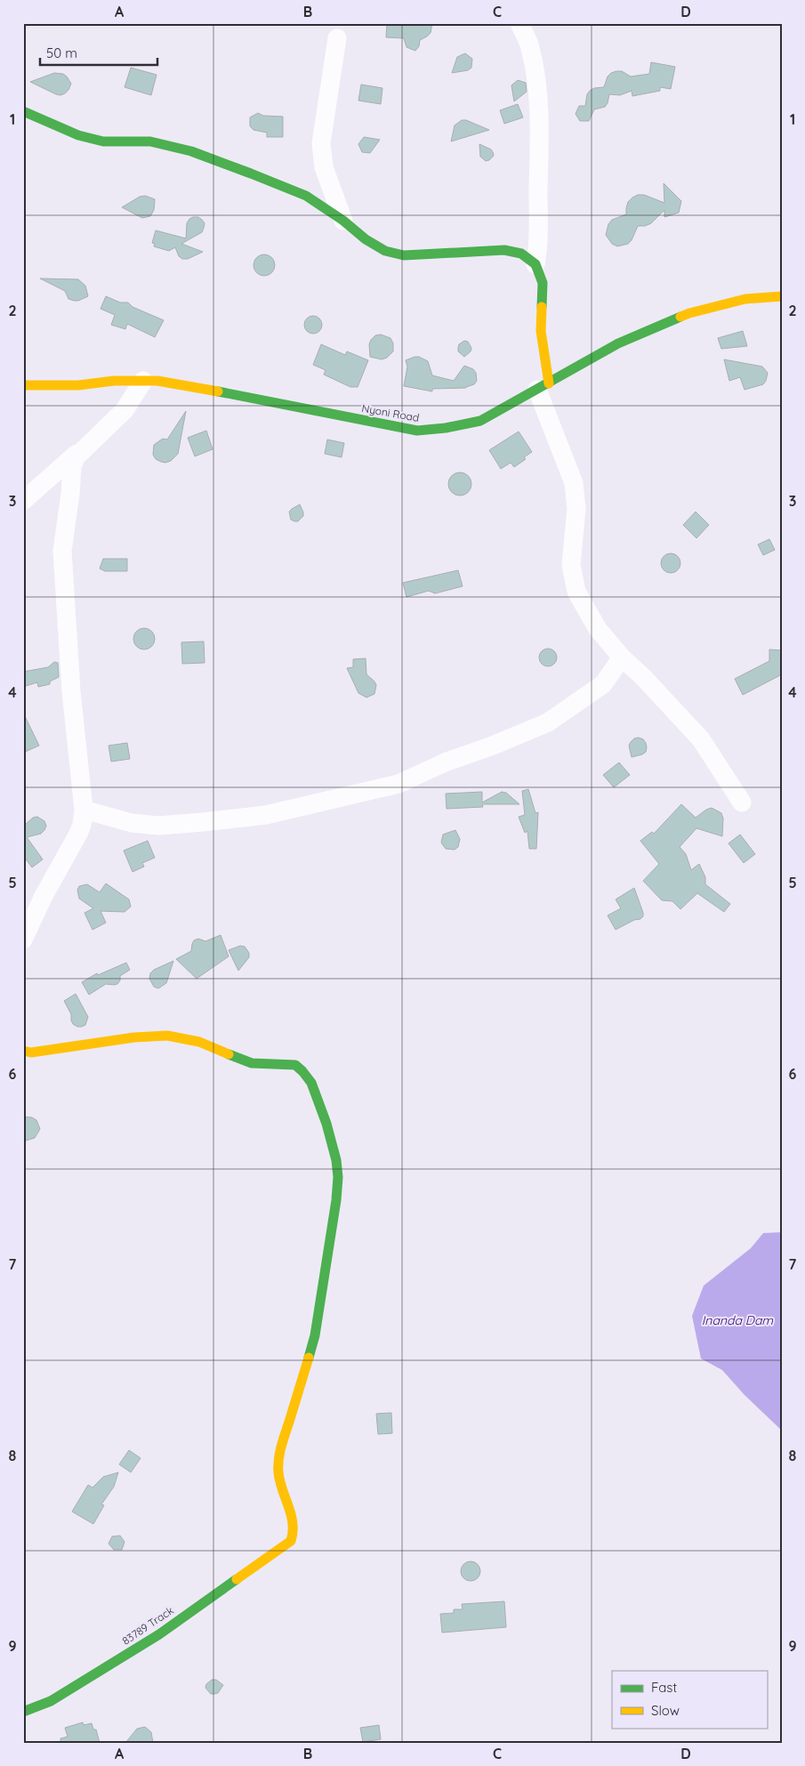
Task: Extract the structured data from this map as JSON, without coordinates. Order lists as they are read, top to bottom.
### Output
{
  "streets": {
    "street": ["Nyoni Road", "83789 Track"]
  },
  "water": ["Inanda Dam"],
  "legend": ["Fast", "Slow"],
  "scale_bar": "50 m",
  "grid": {
    "columns": [
      "A",
      "B",
      "C",
      "D"
    ],
    "rows": [
      "1",
      "2",
      "3",
      "4",
      "5",
      "6",
      "7",
      "8",
      "9"
    ]
  }
}
